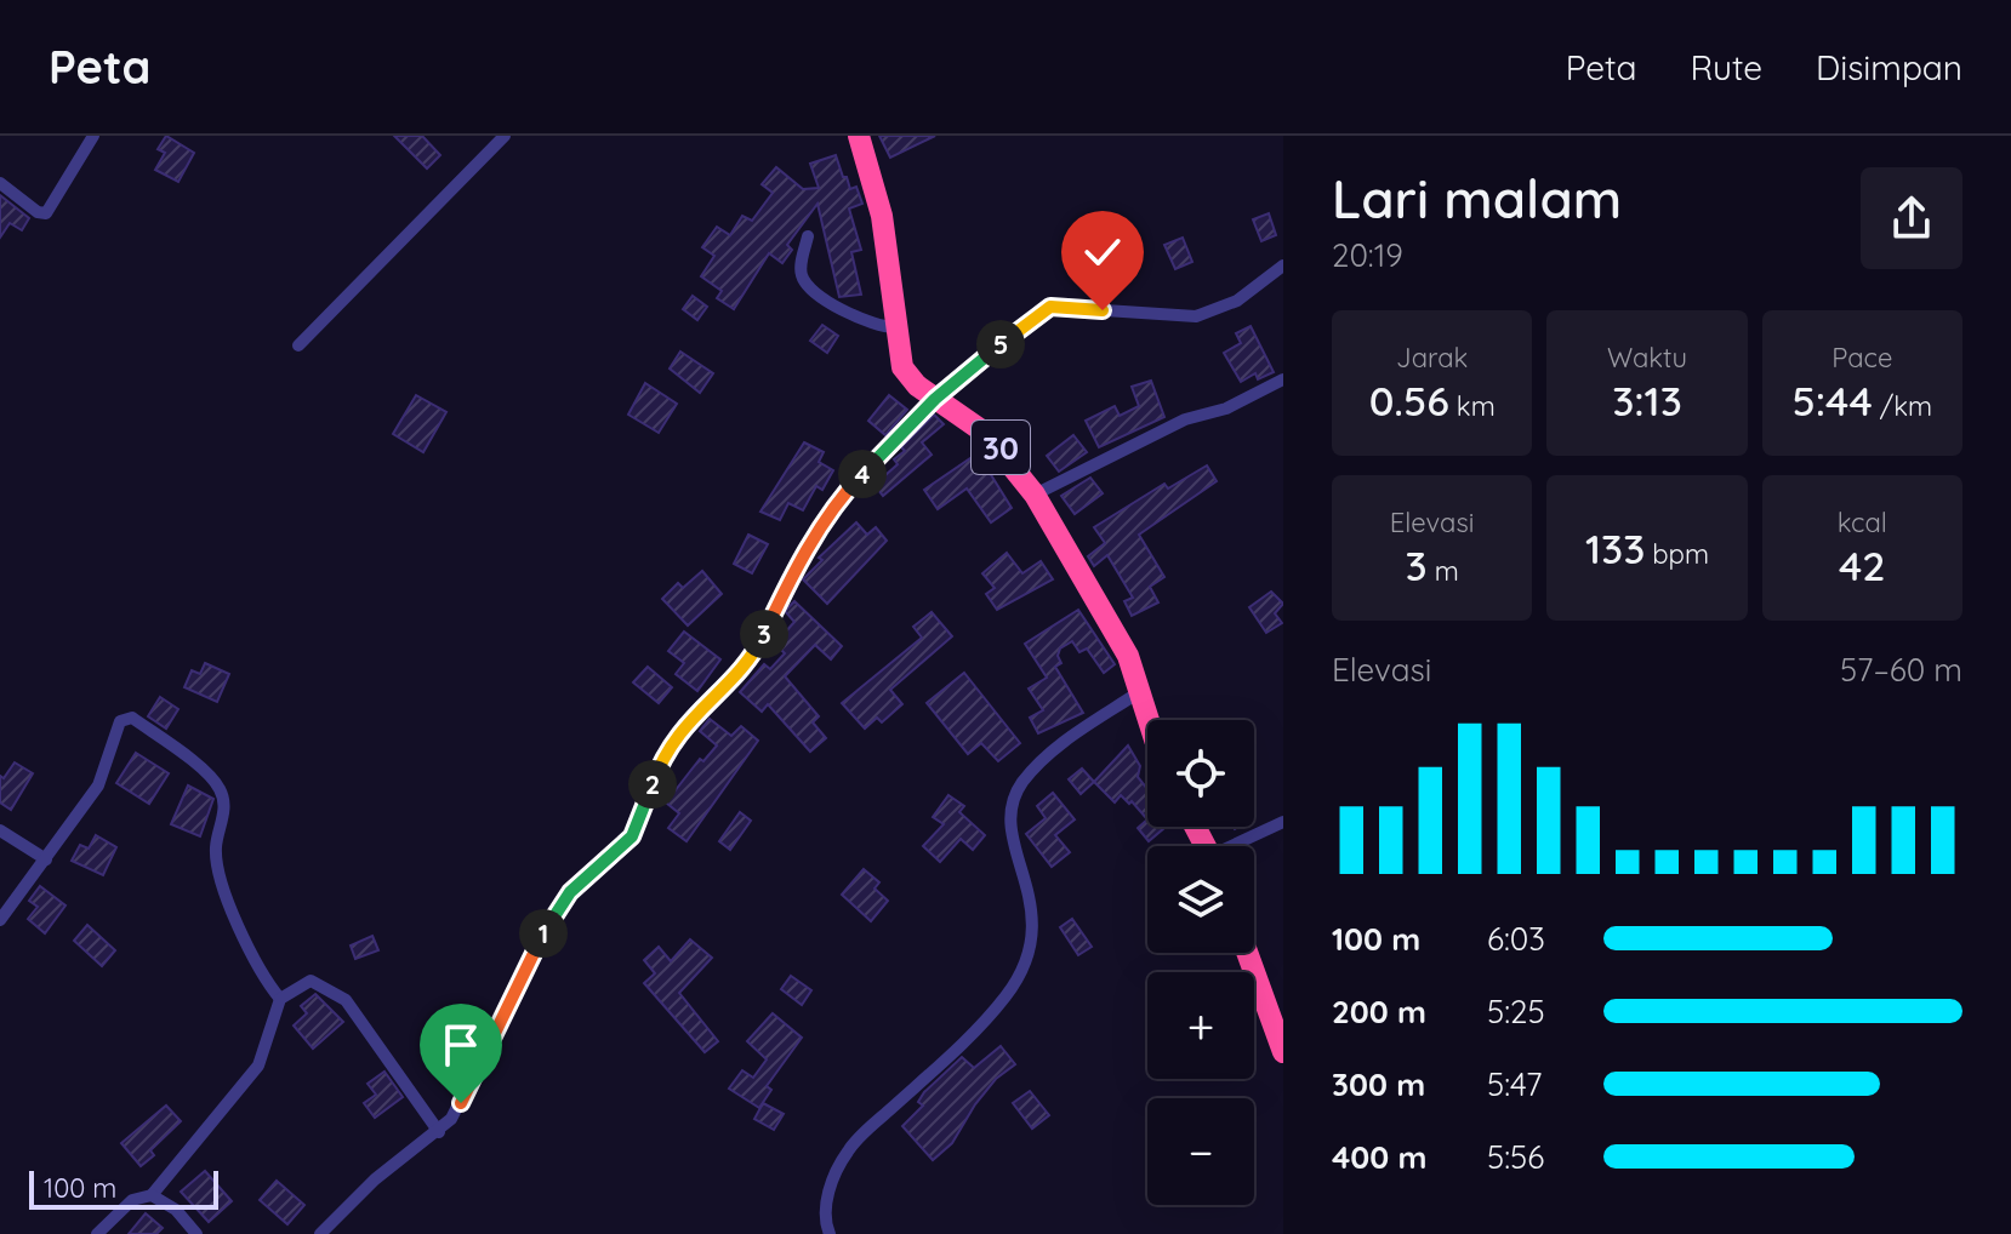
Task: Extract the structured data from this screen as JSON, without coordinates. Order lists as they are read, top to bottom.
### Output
{
  "streets": {
    "highway": ["30"]
  },
  "scale_bar": "100 m",
  "page": {
    "header": "Peta",
    "nav": ["Peta", "Rute", "Disimpan"],
    "heading": ["Lari malam", "20:19"],
    "stats": [
      ["Jarak", "0.56 km"],
      ["Waktu", "3:13"],
      ["Pace", "5:44 /km"],
      ["Elevasi", "3 m"],
      ["133 bpm"],
      ["kcal", "42"]
    ],
    "pins": [
      "5",
      "4",
      "3",
      "2",
      "1"
    ],
    "chart": ["Elevasi", "57–60 m"],
    "map_buttons": ["+", "−"],
    "list": [
      {
        "name": "100 m",
        "note": "6:03"
      },
      {
        "name": "200 m",
        "note": "5:25"
      },
      {
        "name": "300 m",
        "note": "5:47"
      },
      {
        "name": "400 m",
        "note": "5:56"
      }
    ],
    "scale": "100 m"
  }
}
